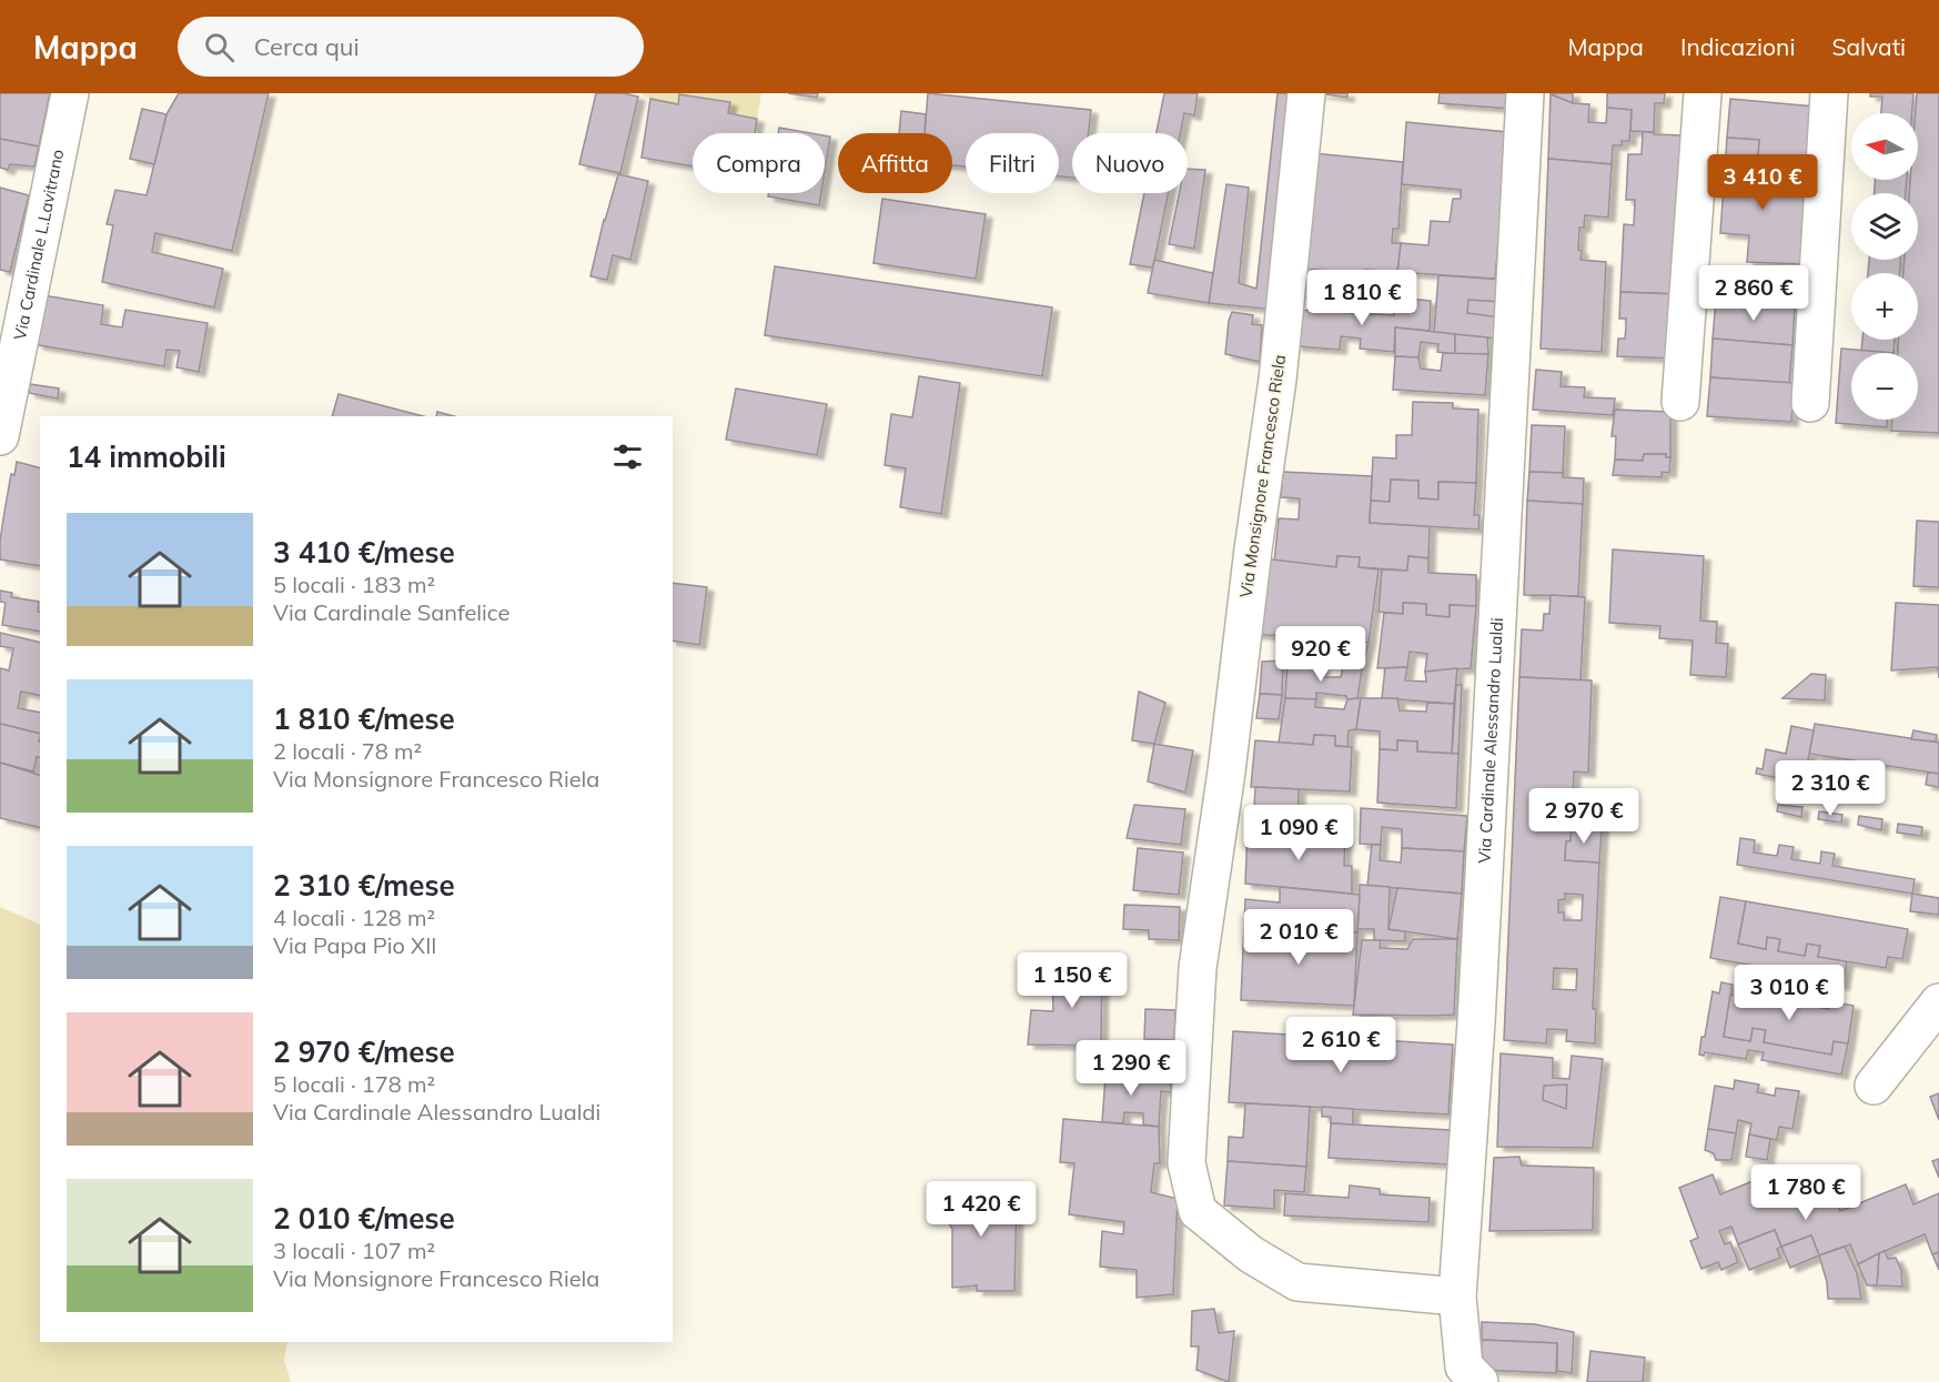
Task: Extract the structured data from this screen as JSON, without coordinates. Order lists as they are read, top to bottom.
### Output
{
  "streets": {
    "street": ["Via Cardinale L.Lavitrano", "Via Monsignore Francesco Riela", "Via Cardinale Alessandro Lualdi"]
  },
  "crossings": [
    ["Via Monsignore Francesco Riela", "Via Cardinale Alessandro Lualdi"]
  ],
  "north": "left",
  "page": {
    "header": "Mappa",
    "search": "Cerca qui",
    "nav": ["Mappa", "Indicazioni", "Salvati"],
    "map_buttons": ["+", "−"],
    "chip": [
      "Compra",
      "Affitta",
      "Filtri",
      "Nuovo"
    ],
    "price": [
      "3 410 €",
      "2 860 €",
      "1 810 €",
      "920 €",
      "2 310 €",
      "2 970 €",
      "1 090 €",
      "2 010 €",
      "1 150 €",
      "3 010 €",
      "2 610 €",
      "1 290 €",
      "1 780 €",
      "1 420 €"
    ],
    "heading": "14 immobili",
    "list": [
      {
        "name": "3 410 €/mese",
        "note": "5 locali · 183 m² · Via Cardinale Sanfelice"
      },
      {
        "name": "1 810 €/mese",
        "note": "2 locali · 78 m² · Via Monsignore Francesco Riela"
      },
      {
        "name": "2 310 €/mese",
        "note": "4 locali · 128 m² · Via Papa Pio XII"
      },
      {
        "name": "2 970 €/mese",
        "note": "5 locali · 178 m² · Via Cardinale Alessandro Lualdi"
      },
      {
        "name": "2 010 €/mese",
        "note": "3 locali · 107 m² · Via Monsignore Francesco Riela"
      }
    ]
  }
}
